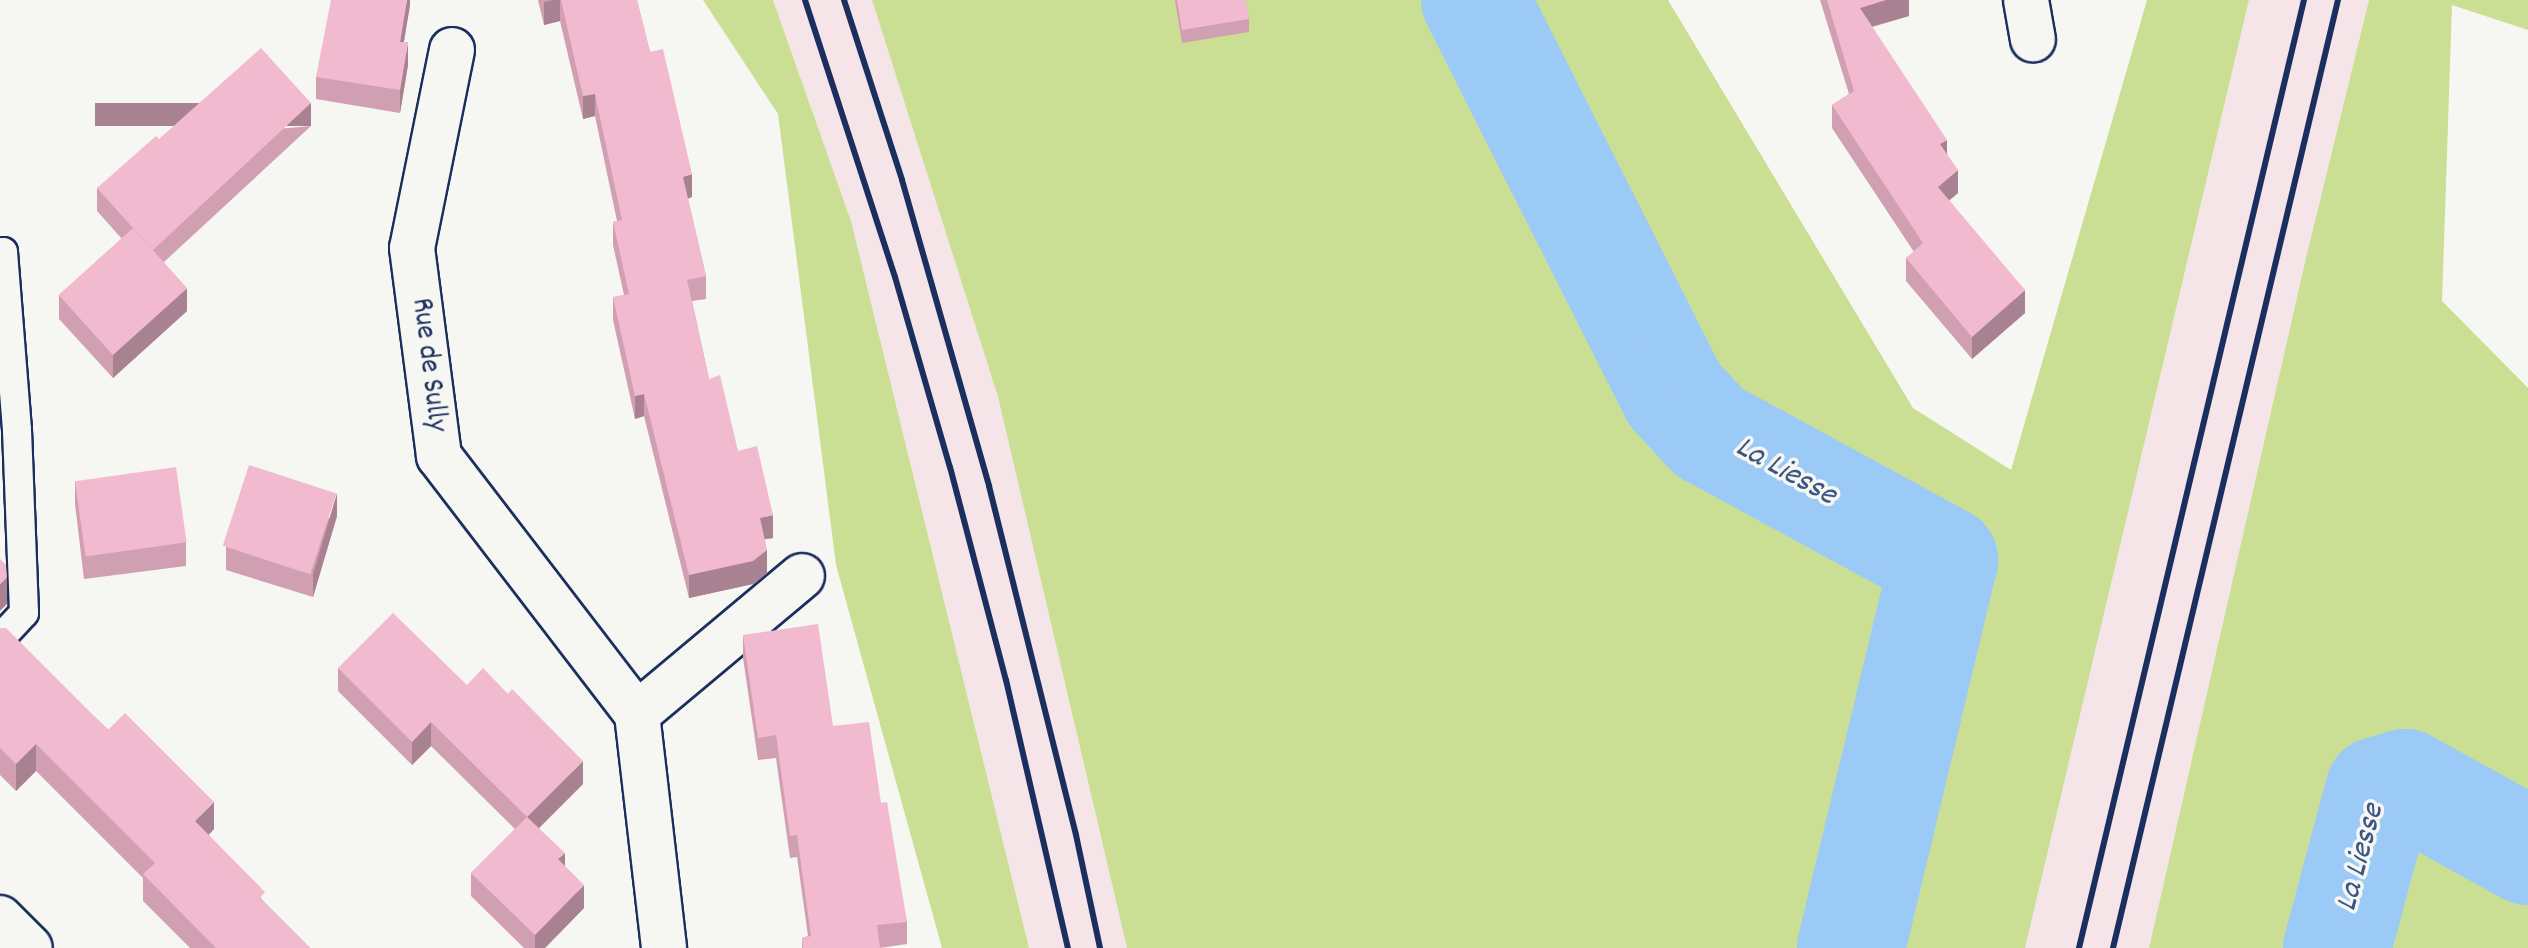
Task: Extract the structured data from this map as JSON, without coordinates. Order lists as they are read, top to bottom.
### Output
{
  "streets": {
    "street": ["Rue de Sully"]
  },
  "water": ["La Liesse"]
}
